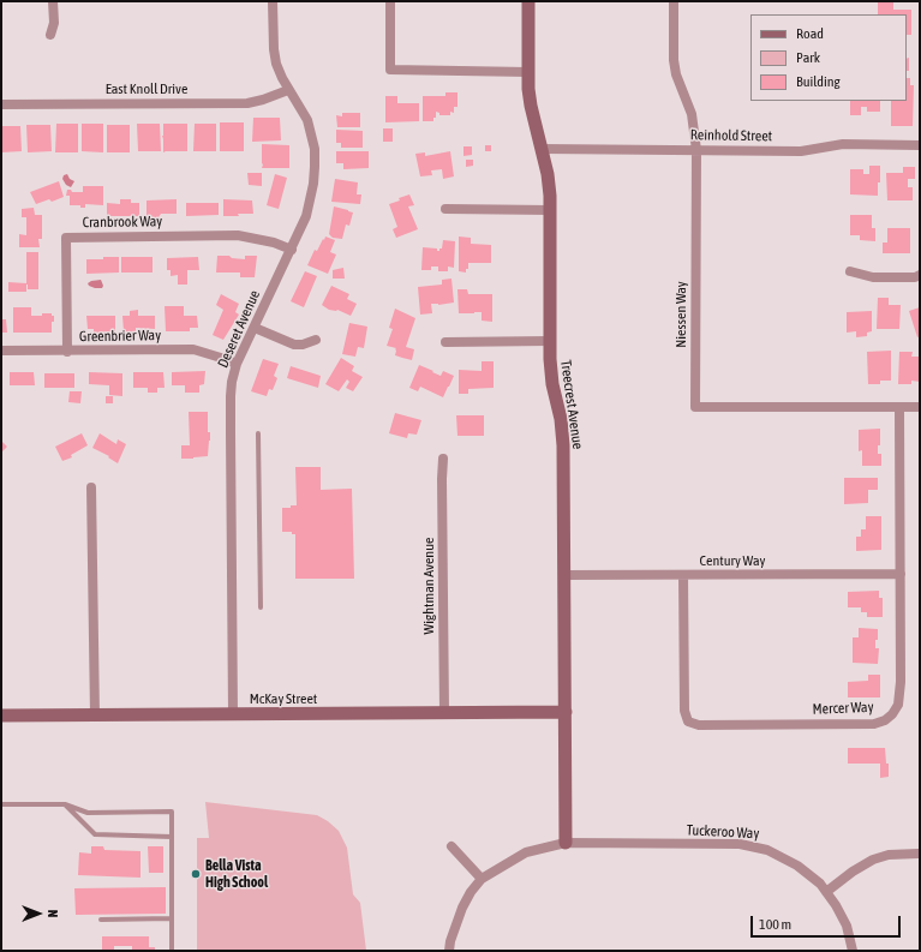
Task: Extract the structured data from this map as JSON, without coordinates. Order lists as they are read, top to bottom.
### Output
{
  "streets": {
    "street": [
      "East Knoll Drive",
      "Reinhold Street",
      "Cranbrook Way",
      "Niessen Way",
      "Deseret Avenue",
      "Greenbrier Way",
      "Treecrest Avenue",
      "Century Way",
      "Wightman Avenue",
      "McKay Street",
      "Mercer Way",
      "Tuckeroo Way"
    ]
  },
  "crossings": [
    ["East Knoll Drive", "Deseret Avenue"],
    ["Reinhold Street", "Niessen Way"],
    ["Reinhold Street", "Treecrest Avenue"],
    ["Cranbrook Way", "Deseret Avenue"],
    ["Cranbrook Way", "Greenbrier Way"],
    ["Niessen Way", "Mercer Way"],
    ["Deseret Avenue", "Greenbrier Way"],
    ["Deseret Avenue", "McKay Street"],
    ["Treecrest Avenue", "Century Way"],
    ["Treecrest Avenue", "McKay Street"],
    ["Treecrest Avenue", "Tuckeroo Way"],
    ["Century Way", "Mercer Way"],
    ["Wightman Avenue", "McKay Street"]
  ],
  "places": ["Bella Vista High School"],
  "legend": ["Road", "Park", "Building"],
  "scale_bar": "100 m",
  "north": "right"
}
